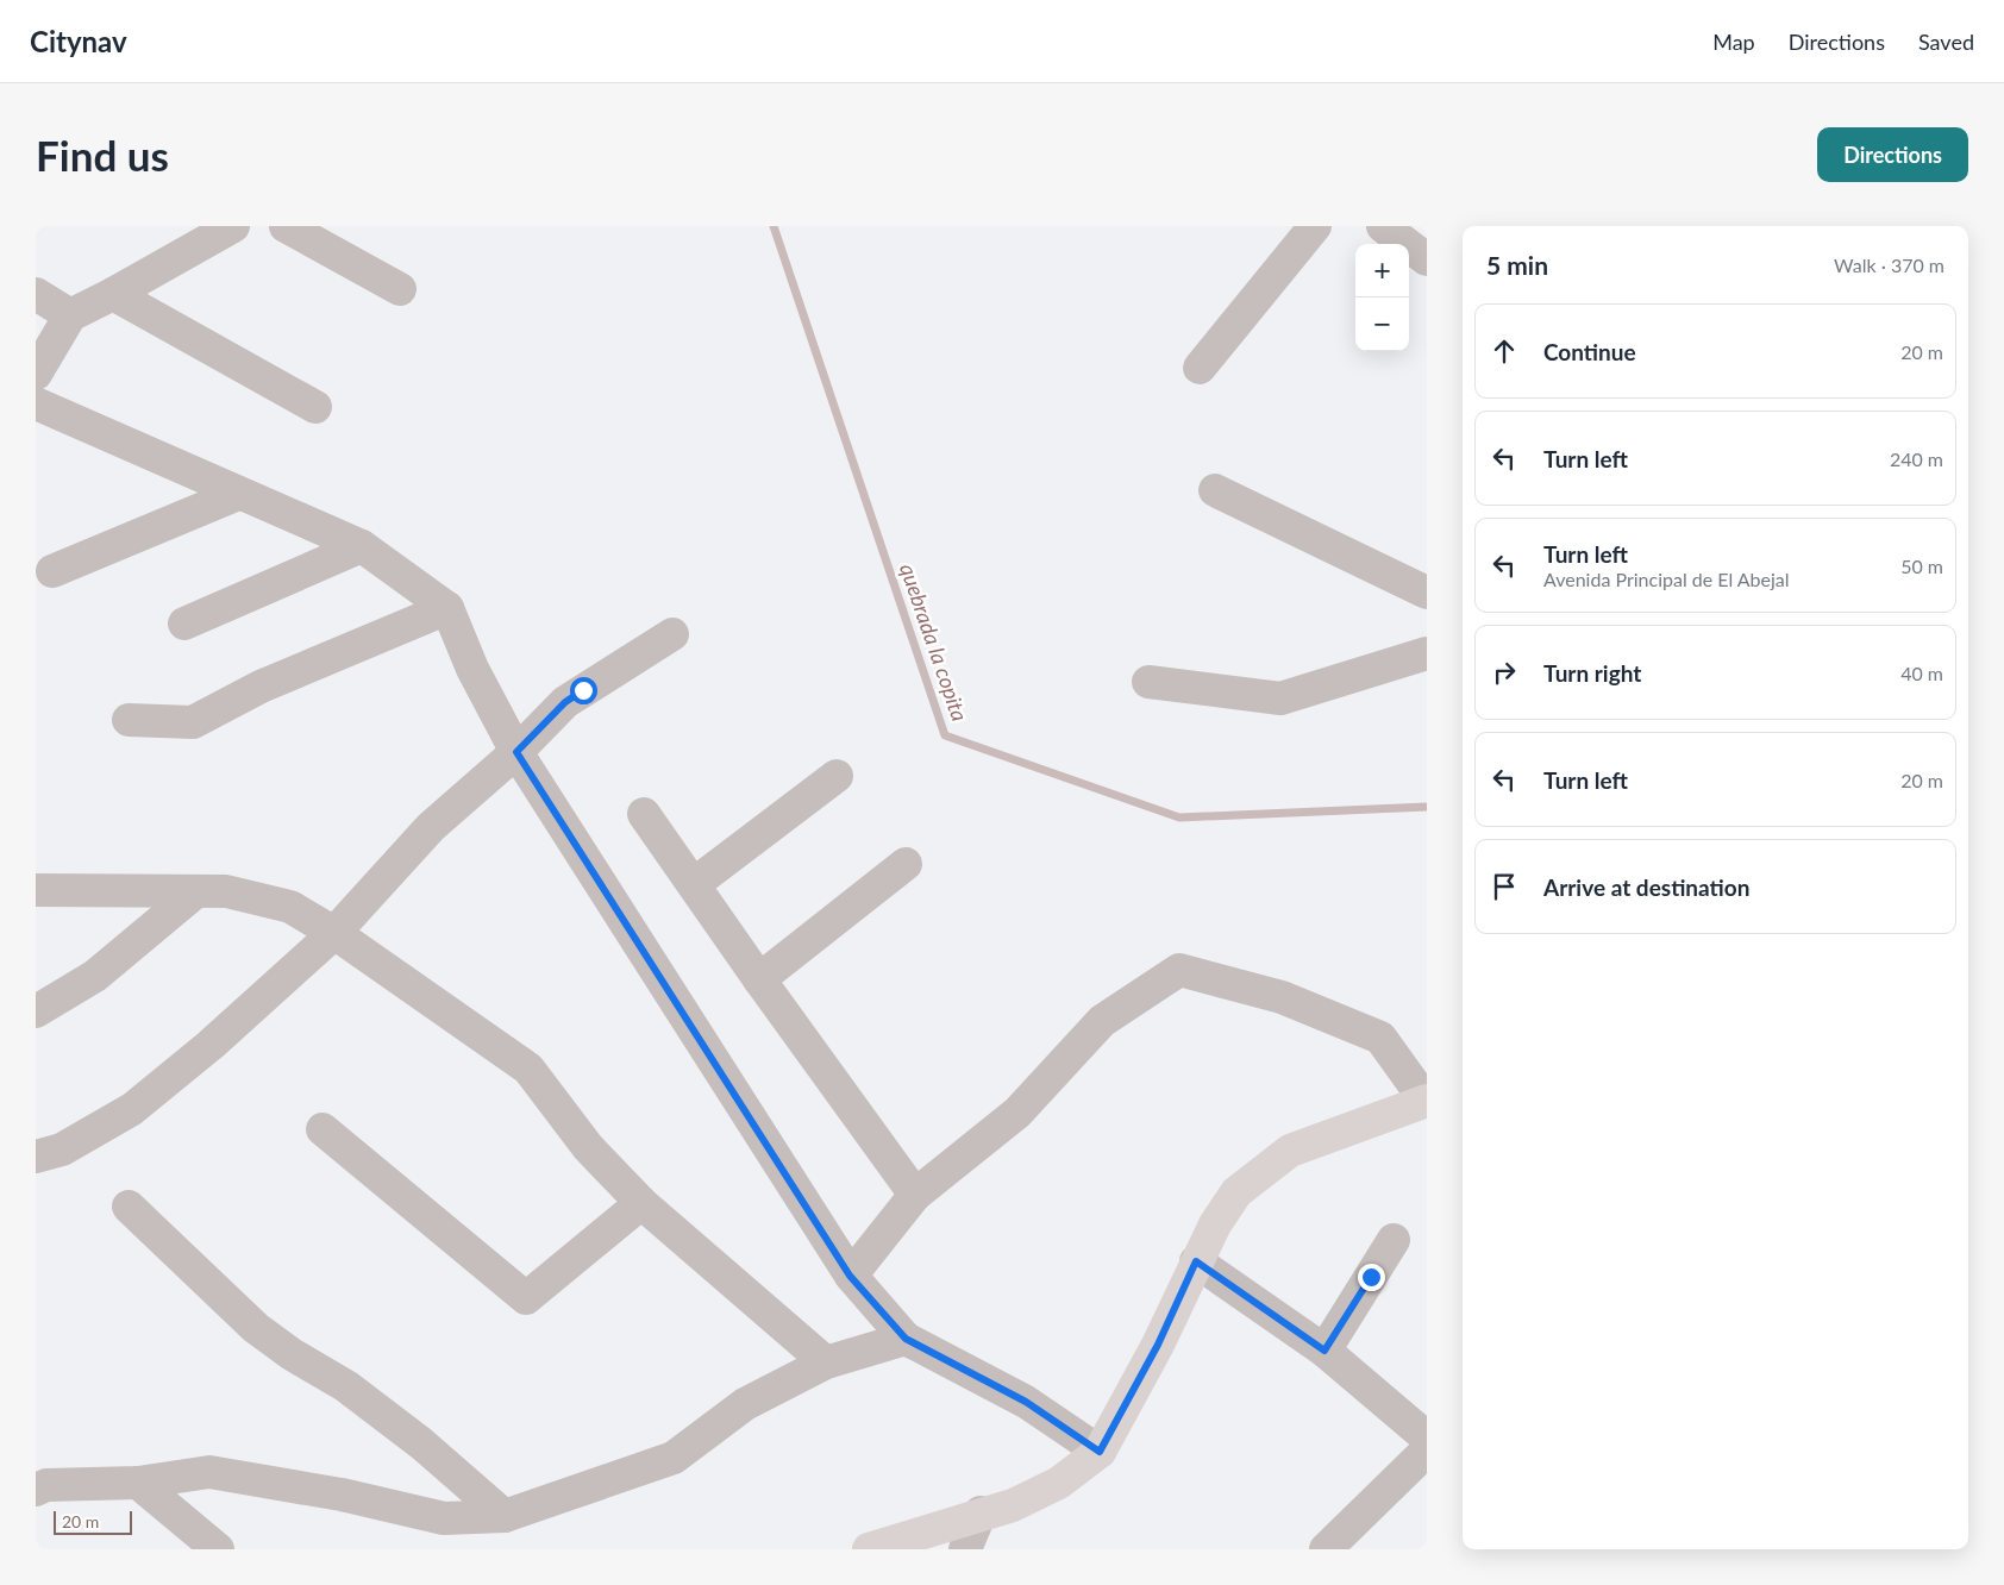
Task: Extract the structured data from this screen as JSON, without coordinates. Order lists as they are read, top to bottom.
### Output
{
  "water": ["quebrada la copita"],
  "scale_bar": "20 m",
  "page": {
    "header": "Citynav",
    "nav": ["Map", "Directions", "Saved"],
    "buttons": "Directions",
    "title": "Find us",
    "heading": ["5 min", "Walk · 370 m"],
    "map_buttons": ["+", "−"],
    "list": [
      ["Continue", "20 m"],
      ["Turn left", "240 m"],
      ["Turn left", "Avenida Principal de El Abejal", "50 m"],
      ["Turn right", "40 m"],
      ["Turn left", "20 m"],
      "Arrive at destination"
    ],
    "scale": "20 m"
  }
}
